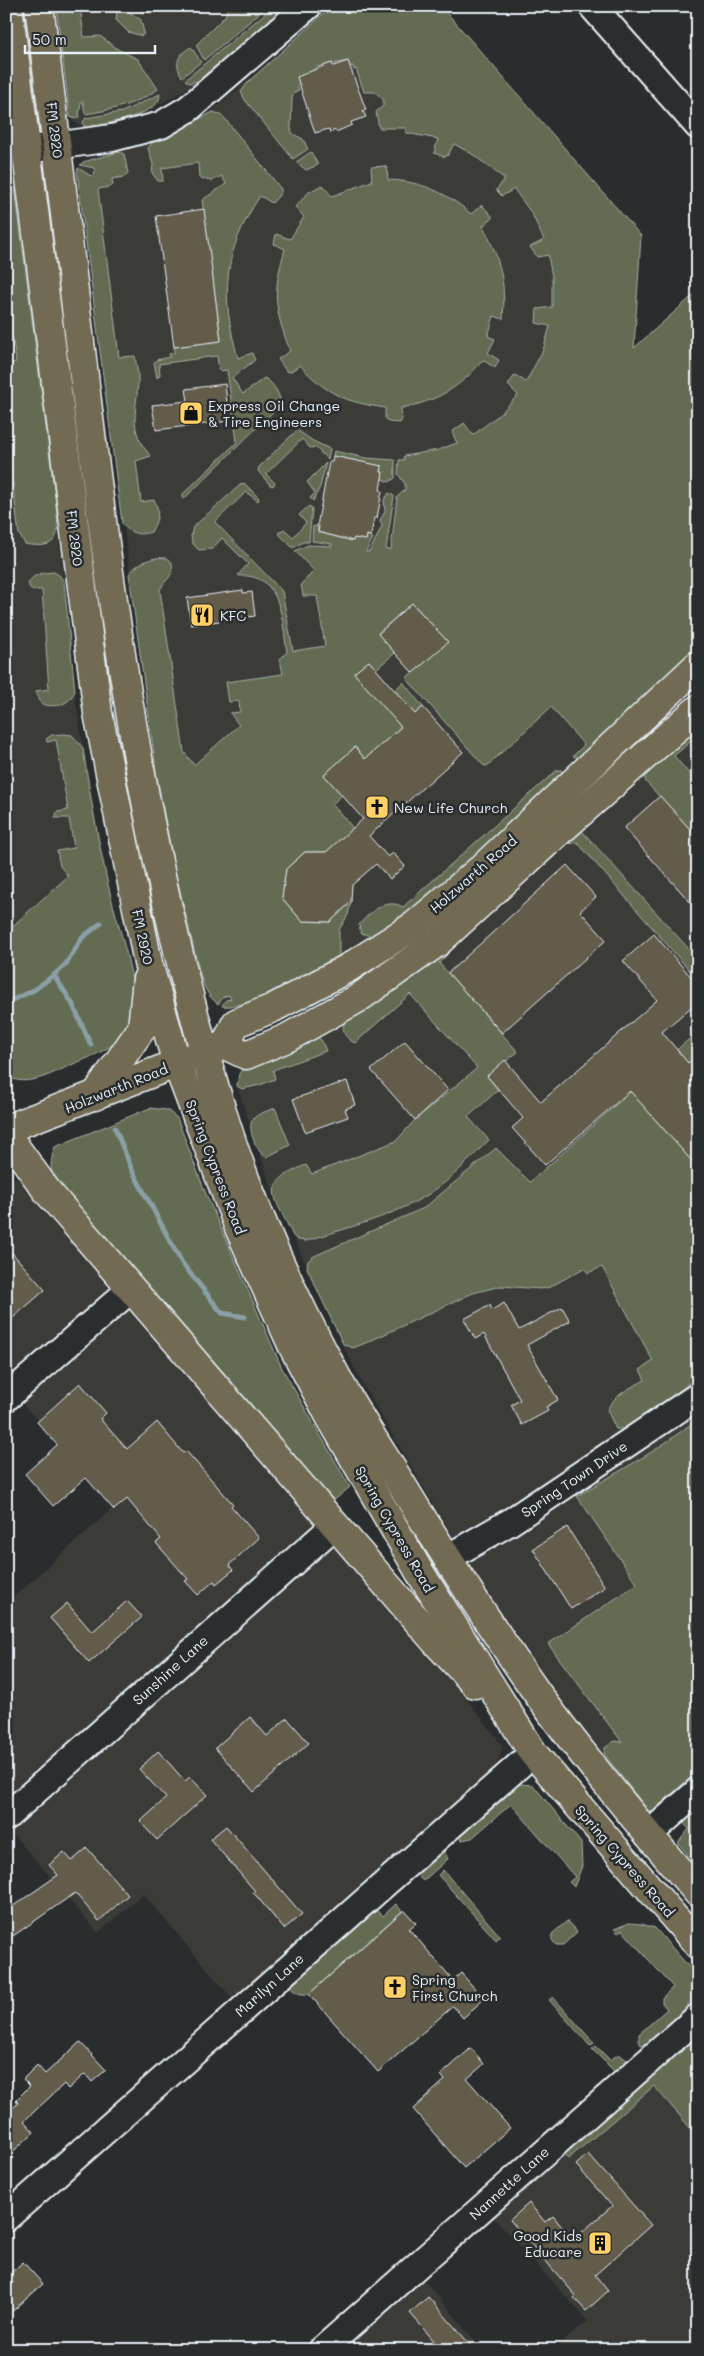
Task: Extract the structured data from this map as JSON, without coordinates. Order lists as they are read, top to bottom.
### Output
{
  "streets": {
    "main road": ["FM 2920", "Holzwarth Road", "Spring Cypress Road"],
    "street": [
      "Spring Town Drive",
      "Sunshine Lane",
      "Marilyn Lane",
      "Nannette Lane"
    ]
  },
  "crossings": [
    ["FM 2920", "Holzwarth Road"],
    ["FM 2920", "Spring Cypress Road"],
    ["Holzwarth Road", "Spring Cypress Road"],
    ["Spring Cypress Road", "Spring Town Drive"],
    ["Spring Cypress Road", "Marilyn Lane"]
  ],
  "places": {
    "shop": ["Express Oil Change & Tire Engineers"],
    "restaurant": ["KFC"],
    "church": ["New Life Church", "Spring First Church"],
    "building": ["Good Kids Educare"]
  },
  "scale_bar": "50 m"
}
